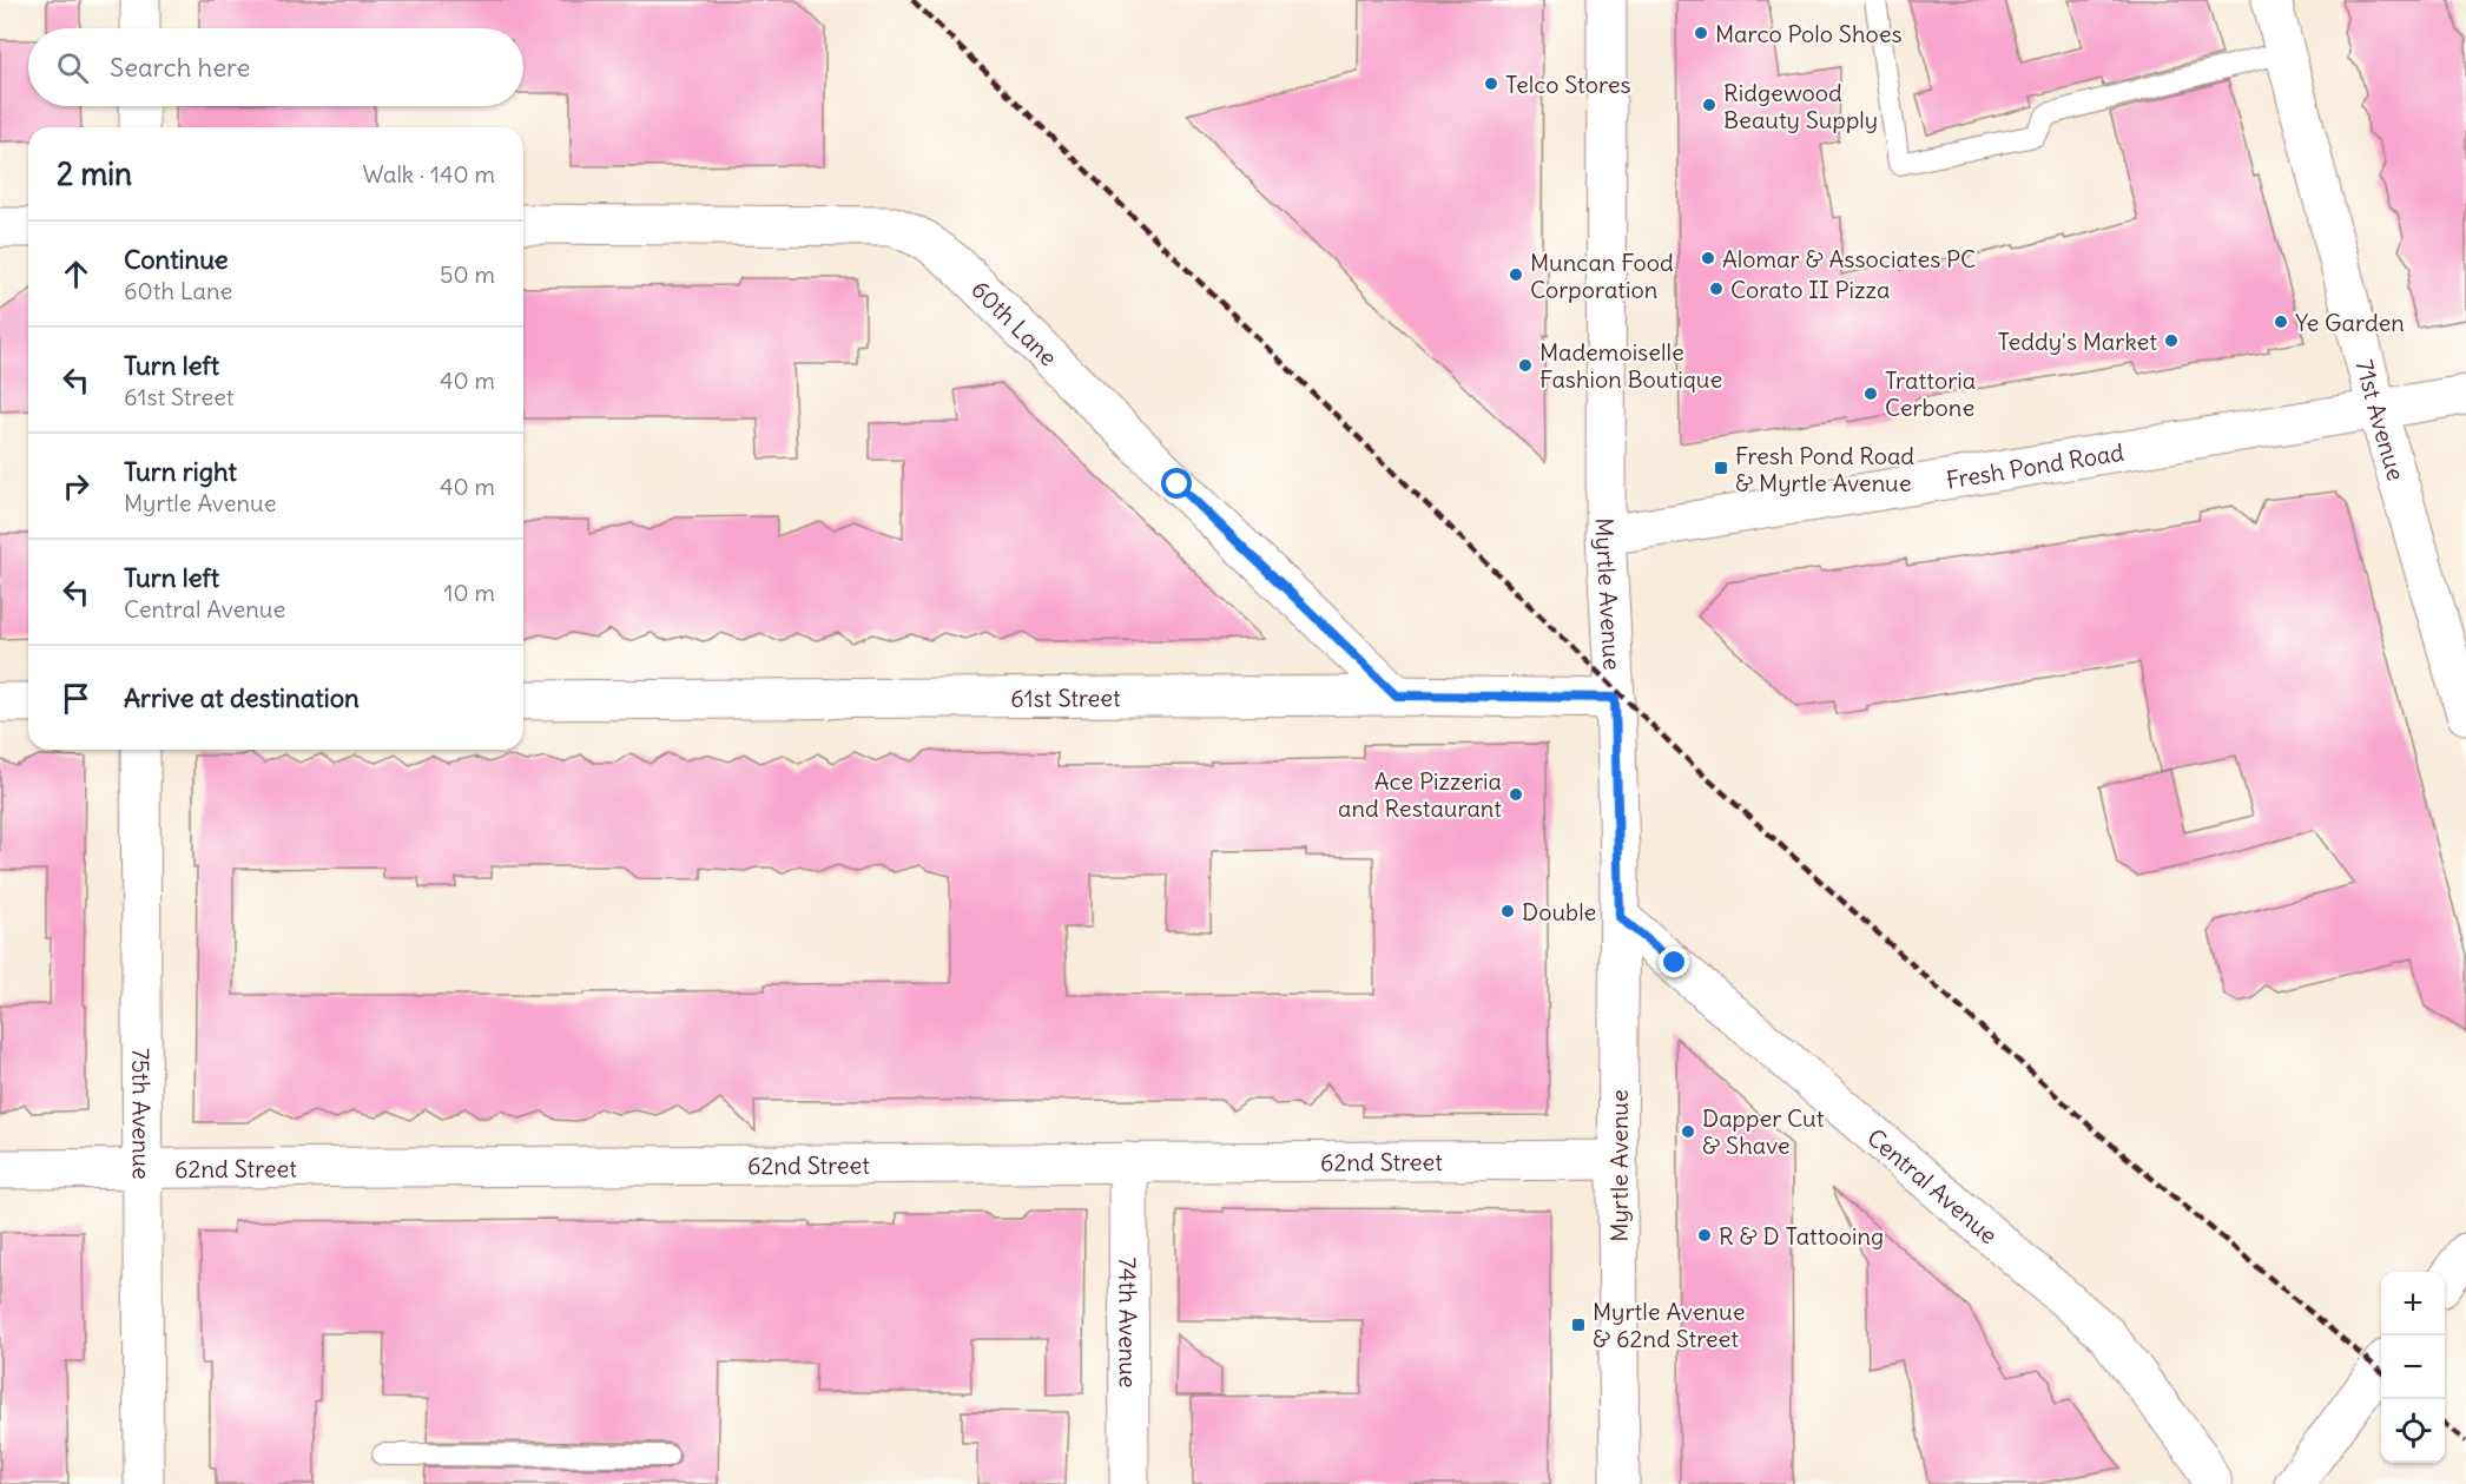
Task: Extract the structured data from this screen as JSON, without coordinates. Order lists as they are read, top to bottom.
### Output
{
  "streets": {
    "street": [
      "60th Lane",
      "71st Avenue",
      "Fresh Pond Road",
      "Myrtle Avenue",
      "61st Street",
      "75th Avenue",
      "62nd Street",
      "Central Avenue",
      "74th Avenue"
    ]
  },
  "crossings": [
    ["60th Lane", "61st Street"],
    ["71st Avenue", "Fresh Pond Road"],
    ["Fresh Pond Road", "Myrtle Avenue"],
    ["Myrtle Avenue", "61st Street"],
    ["Myrtle Avenue", "62nd Street"],
    ["Myrtle Avenue", "Central Avenue"],
    ["75th Avenue", "62nd Street"],
    ["62nd Street", "74th Avenue"]
  ],
  "places": {
    "other": [
      "Marco Polo Shoes",
      "Telco Stores",
      "Ridgewood Beauty Supply",
      "Alomar & Associates PC",
      "Muncan Food Corporation",
      "Corato II Pizza",
      "Ye Garden",
      "Teddy's Market",
      "Mademoiselle Fashion Boutique",
      "Trattoria Cerbone",
      "Ace Pizzeria and Restaurant",
      "Double",
      "Dapper Cut & Shave",
      "R & D Tattooing"
    ],
    "transit": ["Fresh Pond Road & Myrtle Avenue", "Myrtle Avenue & 62nd Street"]
  },
  "page": {
    "search": "Search here",
    "heading": ["2 min", "Walk · 140 m"],
    "list": [
      ["Continue", "60th Lane", "50 m"],
      ["Turn left", "61st Street", "40 m"],
      ["Turn right", "Myrtle Avenue", "40 m"],
      ["Turn left", "Central Avenue", "10 m"],
      "Arrive at destination"
    ],
    "map_buttons": ["+", "−"]
  }
}
